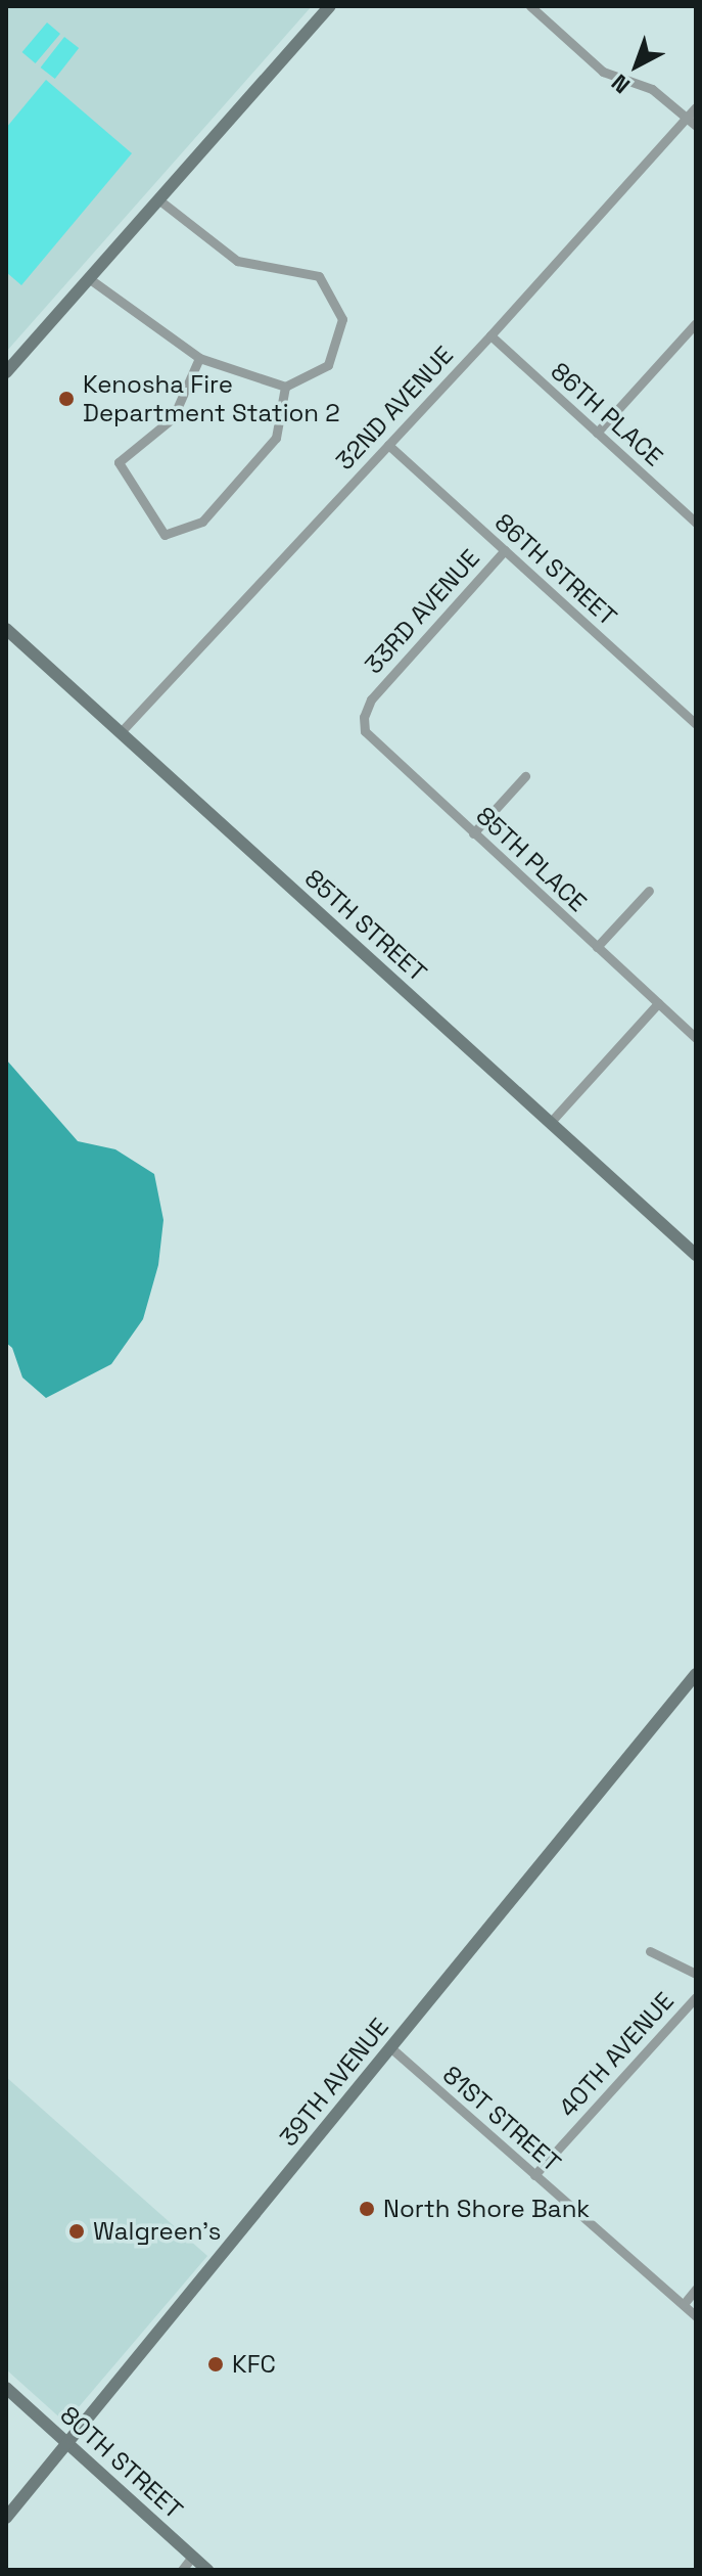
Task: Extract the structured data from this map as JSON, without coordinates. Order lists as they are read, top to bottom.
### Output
{
  "streets": {
    "street": [
      "32ND AVENUE",
      "86TH PLACE",
      "86TH STREET",
      "33RD AVENUE",
      "85TH PLACE",
      "85TH STREET",
      "40TH AVENUE",
      "39TH AVENUE",
      "81ST STREET",
      "80TH STREET"
    ]
  },
  "crossings": [
    ["32ND AVENUE", "86TH PLACE"],
    ["32ND AVENUE", "86TH STREET"],
    ["32ND AVENUE", "85TH STREET"],
    ["86TH STREET", "33RD AVENUE"],
    ["33RD AVENUE", "85TH PLACE"],
    ["40TH AVENUE", "81ST STREET"],
    ["39TH AVENUE", "81ST STREET"],
    ["39TH AVENUE", "80TH STREET"]
  ],
  "places": [
    "Kenosha Fire Department Station 2",
    "North Shore Bank",
    "Walgreen's",
    "KFC"
  ],
  "north": "bottom left"
}
